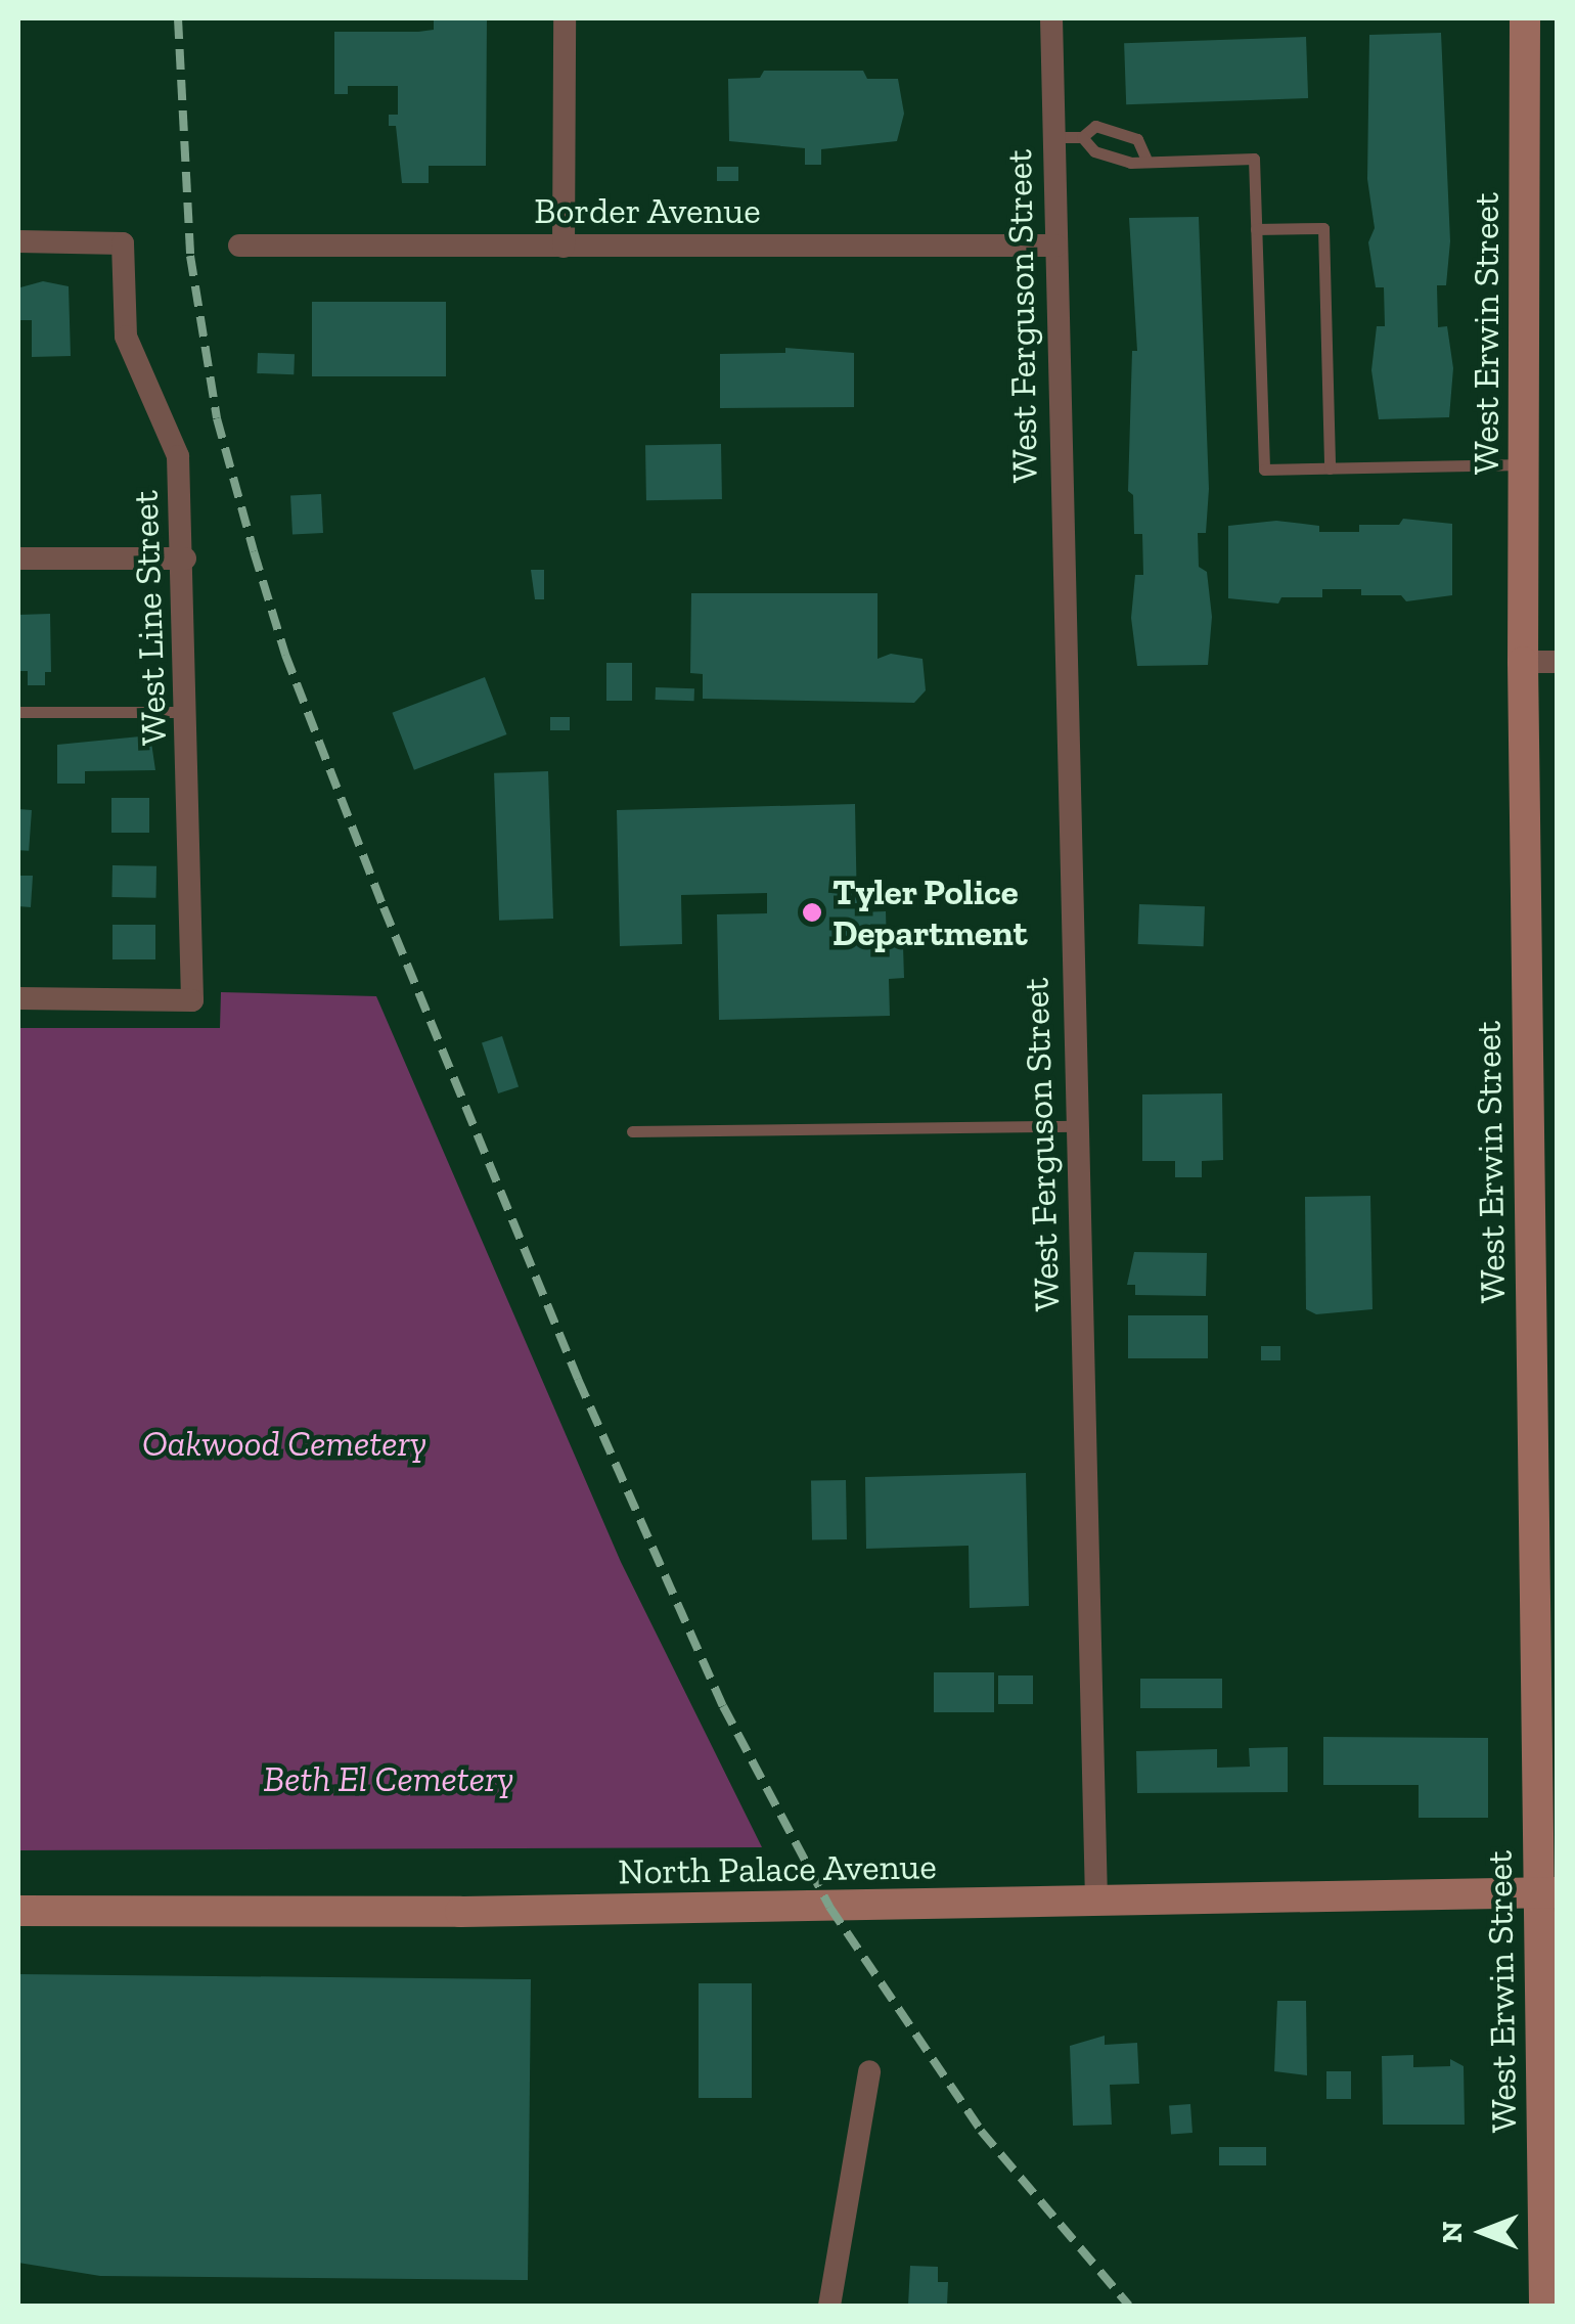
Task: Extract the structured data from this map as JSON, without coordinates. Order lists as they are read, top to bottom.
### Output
{
  "streets": {
    "main road": ["West Erwin Street", "North Palace Avenue"],
    "street": ["Border Avenue", "West Ferguson Street", "West Line Street"]
  },
  "crossings": [
    ["Border Avenue", "West Ferguson Street"],
    ["West Ferguson Street", "North Palace Avenue"],
    ["West Erwin Street", "North Palace Avenue"]
  ],
  "parks": ["Oakwood Cemetery", "Beth El Cemetery"],
  "places": ["Tyler Police Department"],
  "north": "left"
}
